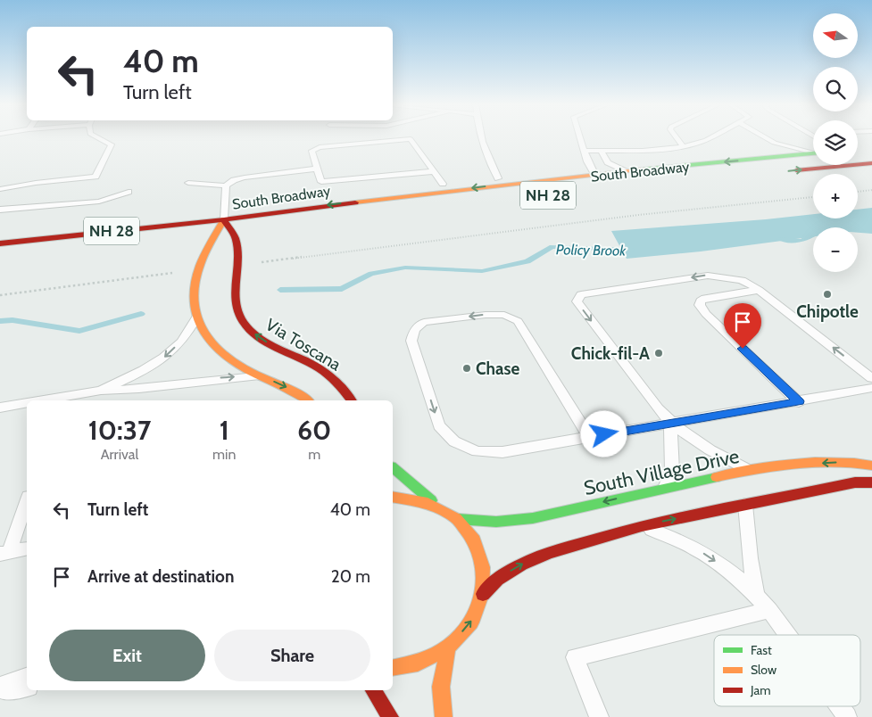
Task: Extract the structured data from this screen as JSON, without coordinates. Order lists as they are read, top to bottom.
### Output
{
  "streets": {
    "main road": [
      "South Broadway",
      "NH 28",
      "Via Toscana",
      "South Village Drive"
    ]
  },
  "crossings": [
    ["South Broadway", "Via Toscana"]
  ],
  "one_way": ["South Broadway"],
  "water": ["Policy Brook"],
  "places": ["Chipotle", "Chick-fil-A", "Chase"],
  "legend": ["Fast", "Slow", "Jam"],
  "north": "left",
  "page": {
    "map_buttons": ["+", "−"],
    "turn": ["40 m", "Turn left"],
    "eta": [
      "10:37",
      "Arrival",
      "1",
      "min",
      "60",
      "m"
    ],
    "list": [
      {
        "name": "Turn left",
        "value": "40 m"
      },
      {
        "name": "Arrive at destination",
        "value": "20 m"
      }
    ],
    "buttons": ["Exit", "Share"]
  }
}
